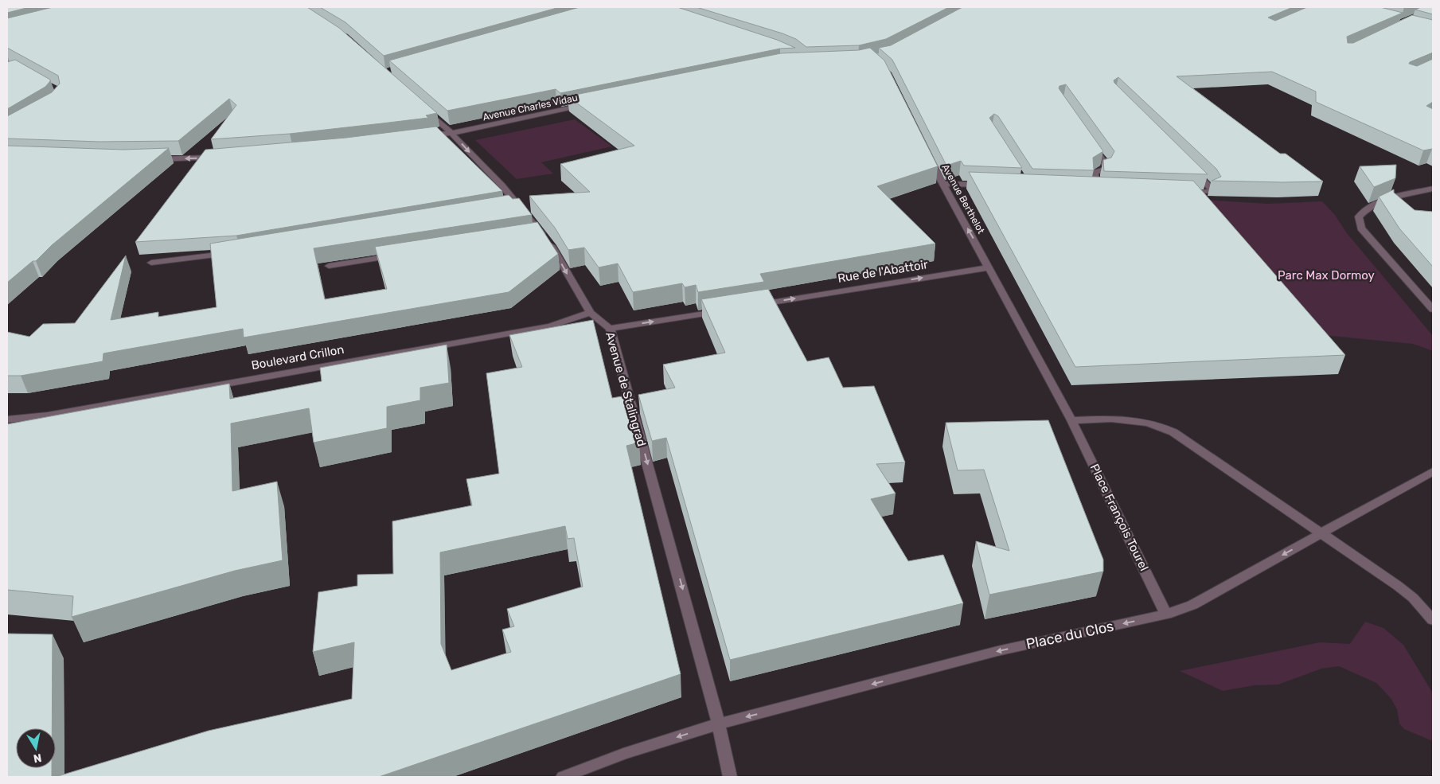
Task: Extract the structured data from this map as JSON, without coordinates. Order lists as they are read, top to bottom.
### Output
{
  "streets": {
    "street": [
      "Avenue Charles Vidau",
      "Avenue Berthelot",
      "Rue de l'Abattoir",
      "Boulevard Crillon",
      "Avenue de Stalingrad",
      "Place François Tourel",
      "Place du Clos"
    ]
  },
  "crossings": [
    ["Avenue Charles Vidau", "Avenue de Stalingrad"],
    ["Avenue Berthelot", "Rue de l'Abattoir"],
    ["Boulevard Crillon", "Avenue de Stalingrad"],
    ["Avenue de Stalingrad", "Place du Clos"],
    ["Place François Tourel", "Place du Clos"]
  ],
  "one_way": [
    "Avenue Berthelot",
    "Rue de l'Abattoir",
    "Avenue de Stalingrad",
    "Place du Clos"
  ],
  "parks": ["Parc Max Dormoy"],
  "north": "bottom"
}
